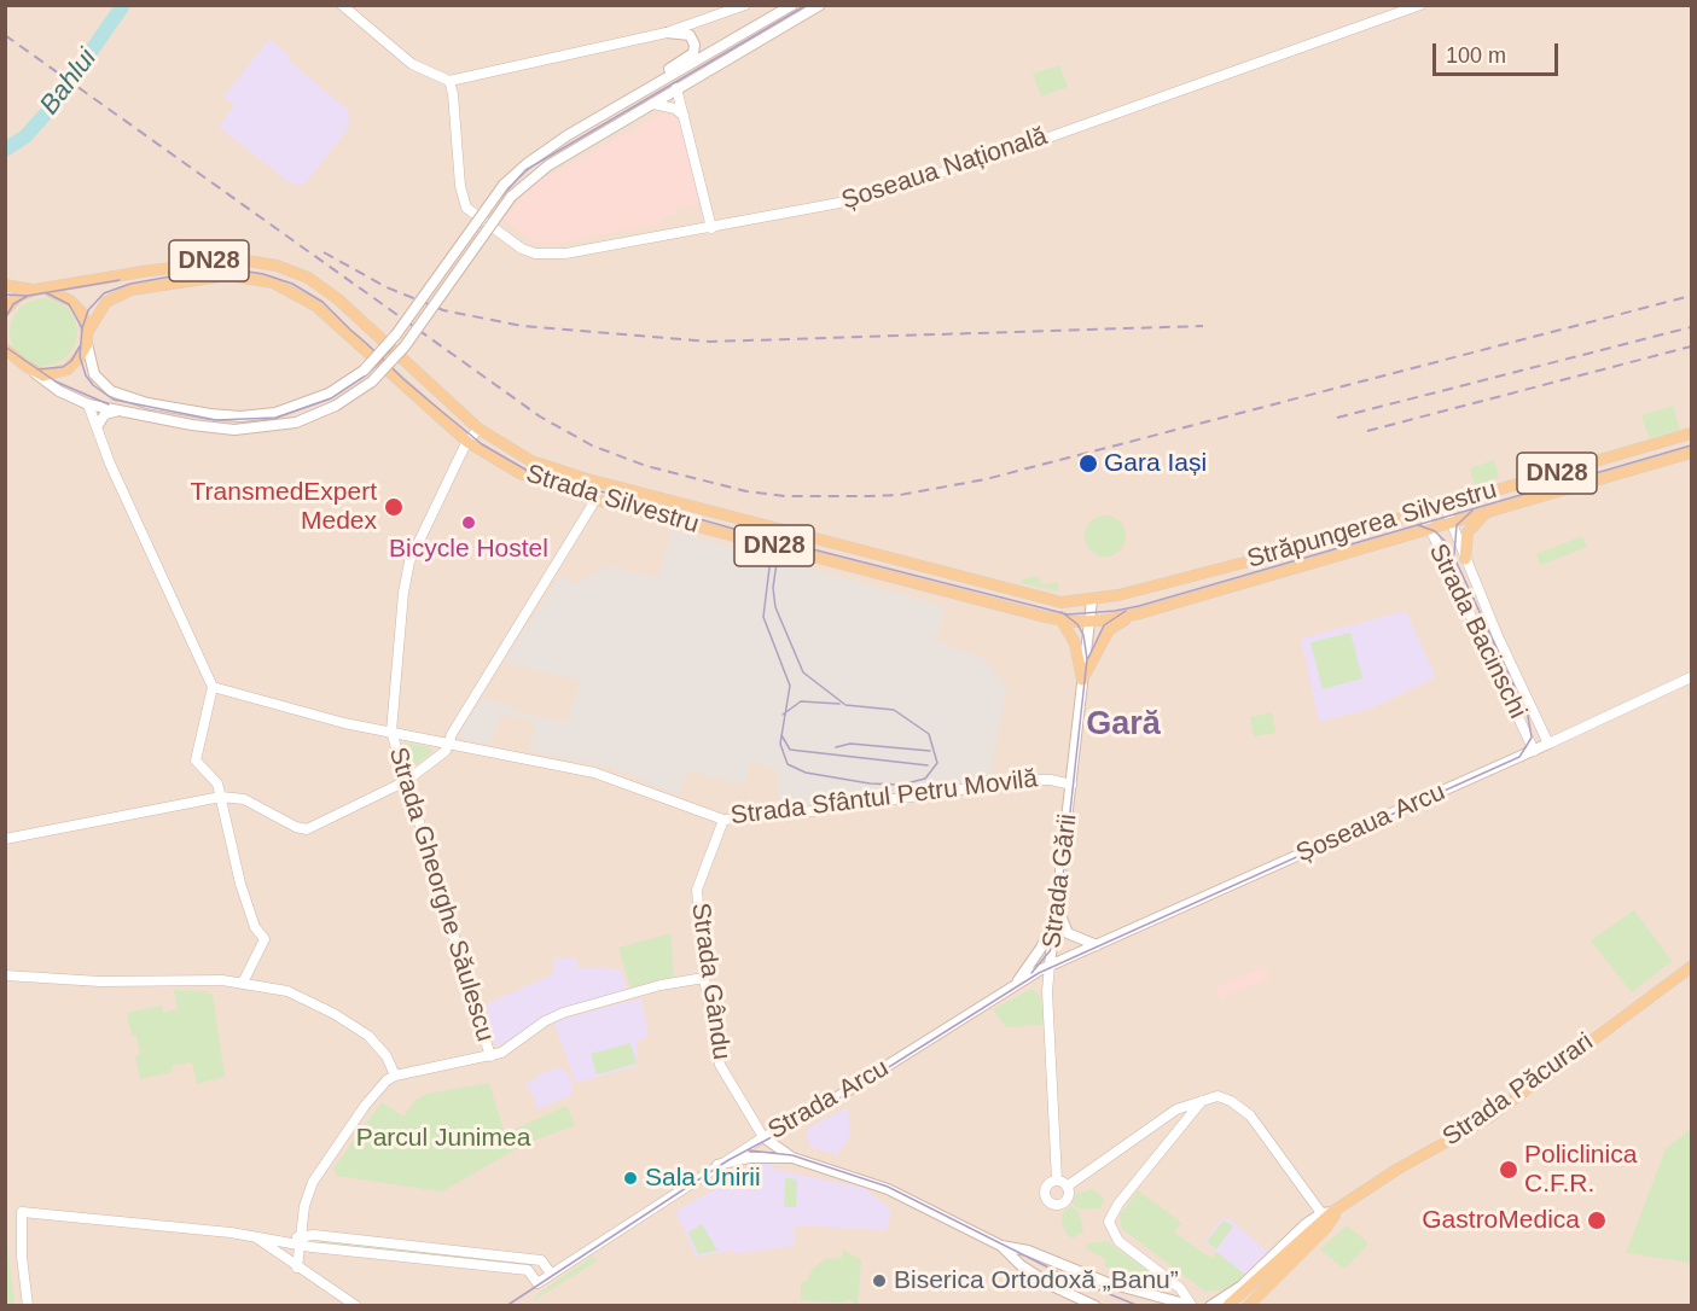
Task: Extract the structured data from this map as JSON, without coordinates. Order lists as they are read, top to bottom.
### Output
{
  "streets": {
    "main road": [
      "DN28",
      "Strada Silvestru",
      "Străpungerea Silvestru",
      "Șoseaua Arcu",
      "Strada Gării",
      "Strada Păcurari",
      "Strada Arcu"
    ],
    "street": [
      "Șoseaua Națională",
      "Strada Bacinschi",
      "Strada Sfântul Petru Movilă",
      "Strada Gheorghe Săulescu",
      "Strada Gându"
    ]
  },
  "crossings": [
    ["DN28", "Strada Silvestru"],
    ["DN28", "Străpungerea Silvestru"],
    ["DN28", "Strada Bacinschi"],
    ["Strada Silvestru", "Străpungerea Silvestru"],
    ["Strada Silvestru", "Strada Gării"],
    ["Strada Silvestru", "Strada Gheorghe Săulescu"],
    ["Străpungerea Silvestru", "Strada Bacinschi"],
    ["Străpungerea Silvestru", "Strada Gării"],
    ["Strada Bacinschi", "Șoseaua Arcu"],
    ["Strada Sfântul Petru Movilă", "Strada Gării"],
    ["Strada Sfântul Petru Movilă", "Strada Gheorghe Săulescu"],
    ["Strada Sfântul Petru Movilă", "Strada Gându"],
    ["Șoseaua Arcu", "Strada Gării"],
    ["Șoseaua Arcu", "Strada Arcu"],
    ["Strada Gării", "Strada Arcu"],
    ["Strada Gându", "Strada Arcu"]
  ],
  "districts": ["Gară"],
  "water": ["Bahlui"],
  "parks": ["Parcul Junimea"],
  "places": [
    "Gara Iași",
    "TransmedExpert Medex",
    "Bicycle Hostel",
    "Policlinica C.F.R.",
    "Sala Unirii",
    "GastroMedica",
    "Biserica Ortodoxă „Banu”"
  ],
  "scale_bar": "100 m"
}
